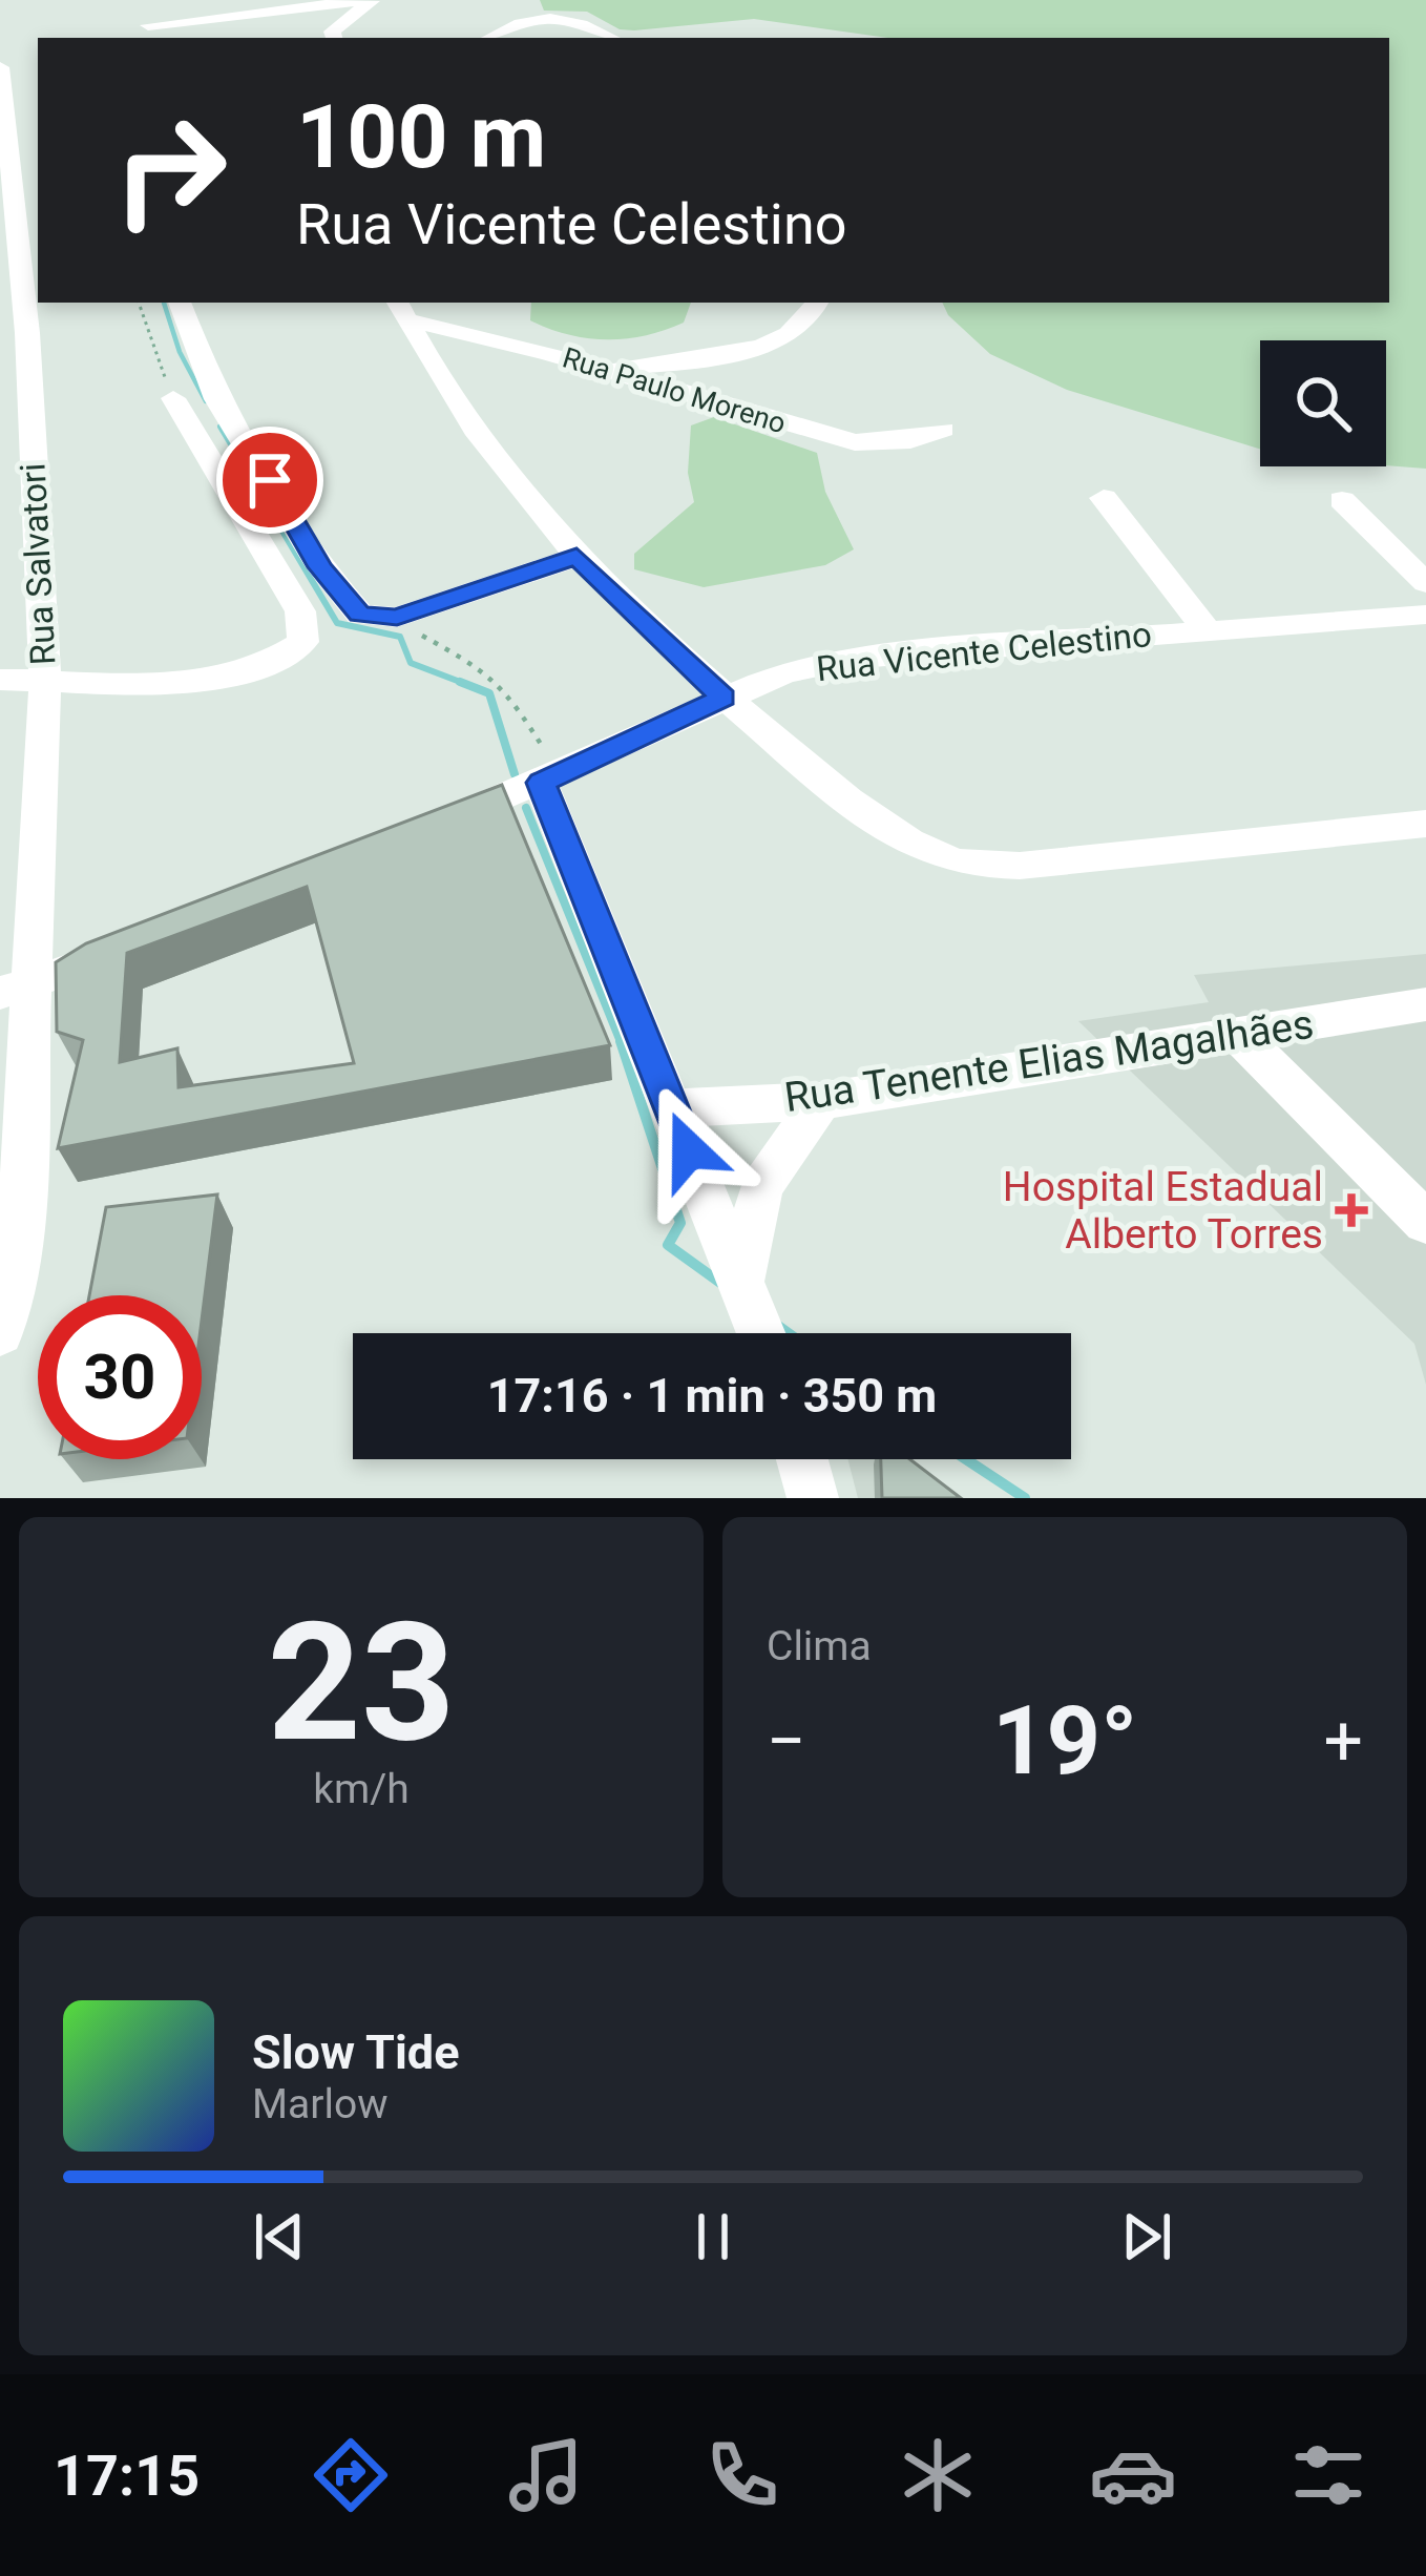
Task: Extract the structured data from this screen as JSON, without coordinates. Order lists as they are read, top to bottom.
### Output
{
  "streets": {
    "street": [
      "Rua Paulo Moreno",
      "Rua Salvatori",
      "Rua Vicente Celestino",
      "Rua Tenente Elias Magalhães"
    ]
  },
  "places": {
    "health": ["Hospital Estadual Alberto Torres"]
  },
  "page": {
    "turn": ["100 m", "Rua Vicente Celestino"],
    "limit": "30",
    "trip": "17:16 · 1 min · 350 m",
    "tile": [
      ["23", "km/h"],
      "Clima"
    ],
    "heat": ["−", "19°", "+"],
    "song": ["Slow Tide", "Marlow"],
    "tabs": "17:15"
  }
}
